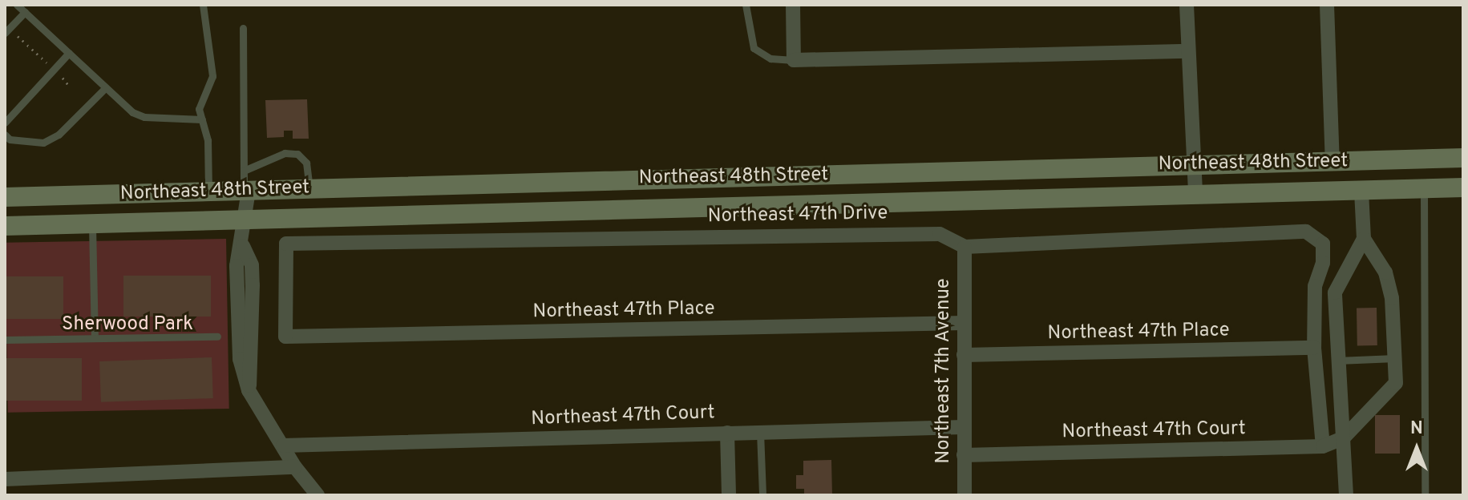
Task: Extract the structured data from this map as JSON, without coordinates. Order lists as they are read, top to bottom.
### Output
{
  "streets": {
    "main road": ["Northeast 48th Street"],
    "street": [
      "Northeast 47th Drive",
      "Northeast 47th Place",
      "Northeast 7th Avenue",
      "Northeast 47th Court"
    ]
  },
  "crossings": [
    ["Northeast 47th Drive", "Northeast 47th Place"],
    ["Northeast 47th Drive", "Northeast 7th Avenue"],
    ["Northeast 47th Place", "Northeast 7th Avenue"],
    ["Northeast 7th Avenue", "Northeast 47th Court"]
  ],
  "parks": ["Sherwood Park"],
  "north": "top"
}
